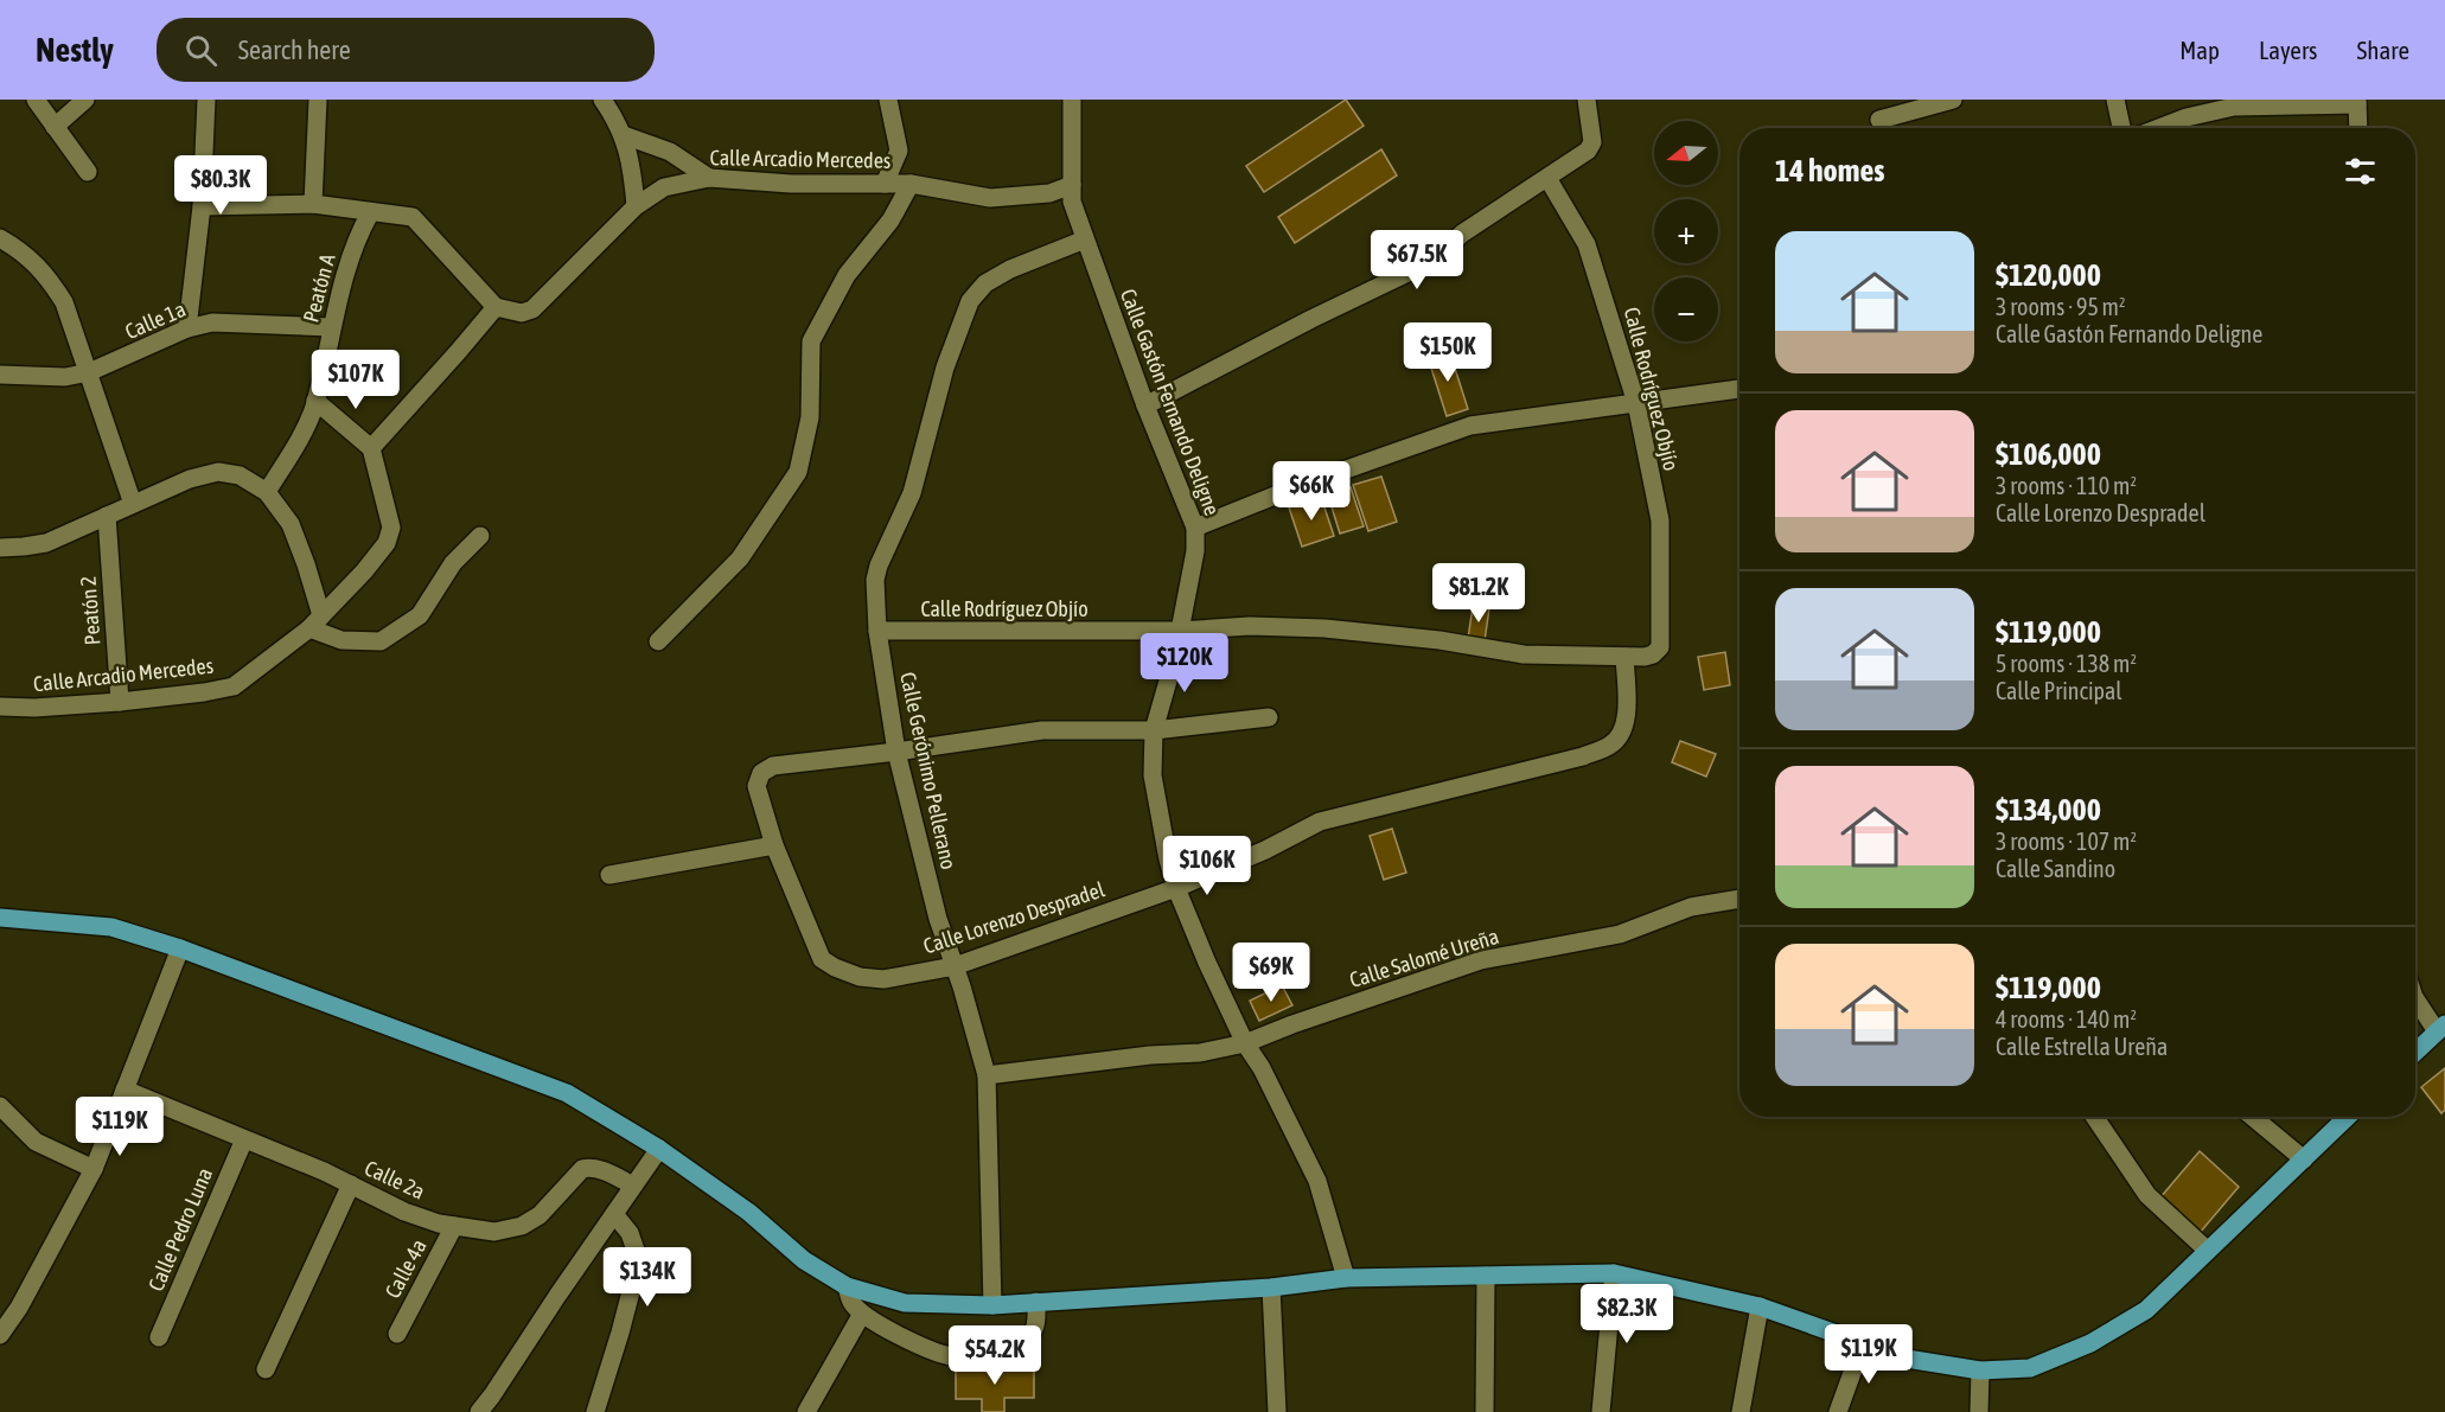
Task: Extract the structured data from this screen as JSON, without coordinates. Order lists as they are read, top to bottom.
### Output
{
  "streets": {
    "street": [
      "Calle Arcadio Mercedes",
      "Peatón A",
      "Calle 1a",
      "Calle Rodríguez Objío",
      "Calle Gastón Fernando Deligne",
      "Peatón 2",
      "Calle Gerónimo Pellerano",
      "Calle Lorenzo Despradel",
      "Calle Salomé Ureña",
      "Calle 2a",
      "Calle Pedro Luna",
      "Calle 4a"
    ]
  },
  "crossings": [
    ["Calle Arcadio Mercedes", "Peatón A"],
    ["Calle Arcadio Mercedes", "Calle Gastón Fernando Deligne"],
    ["Calle Arcadio Mercedes", "Peatón 2"],
    ["Peatón A", "Calle 1a"],
    ["Peatón A", "Peatón 2"],
    ["Calle Rodríguez Objío", "Calle Gastón Fernando Deligne"],
    ["Calle Rodríguez Objío", "Calle Gerónimo Pellerano"],
    ["Calle Rodríguez Objío", "Calle Lorenzo Despradel"],
    ["Calle Gastón Fernando Deligne", "Calle Gerónimo Pellerano"],
    ["Calle Gastón Fernando Deligne", "Calle Lorenzo Despradel"],
    ["Calle Gastón Fernando Deligne", "Calle Salomé Ureña"],
    ["Calle Gerónimo Pellerano", "Calle Lorenzo Despradel"],
    ["Calle Gerónimo Pellerano", "Calle Salomé Ureña"],
    ["Calle 2a", "Calle Pedro Luna"],
    ["Calle 2a", "Calle 4a"]
  ],
  "north": "left",
  "page": {
    "header": "Nestly",
    "search": "Search here",
    "nav": ["Map", "Layers", "Share"],
    "map_buttons": ["+", "−"],
    "heading": "14 homes",
    "price": [
      "$80.3K",
      "$67.5K",
      "$150K",
      "$107K",
      "$66K",
      "$81.2K",
      "$120K",
      "$106K",
      "$69K",
      "$119K",
      "$134K",
      "$82.3K",
      "$119K",
      "$54.2K"
    ],
    "list": [
      {
        "name": "$120,000",
        "note": "3 rooms · 95 m² · Calle Gastón Fernando Deligne"
      },
      {
        "name": "$106,000",
        "note": "3 rooms · 110 m² · Calle Lorenzo Despradel"
      },
      {
        "name": "$119,000",
        "note": "5 rooms · 138 m² · Calle Principal"
      },
      {
        "name": "$134,000",
        "note": "3 rooms · 107 m² · Calle Sandino"
      },
      {
        "name": "$119,000",
        "note": "4 rooms · 140 m² · Calle Estrella Ureña"
      }
    ]
  }
}
